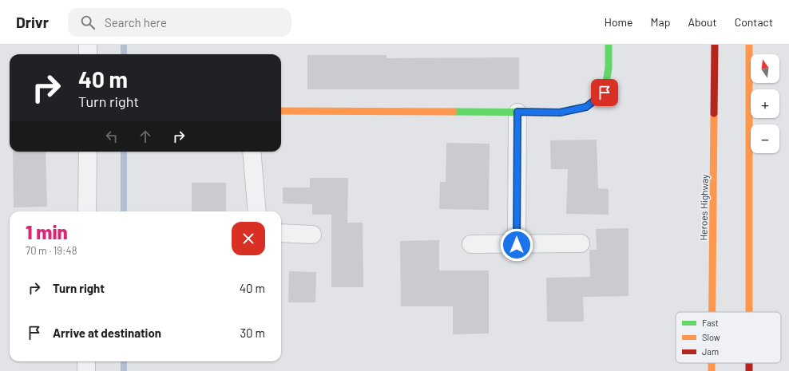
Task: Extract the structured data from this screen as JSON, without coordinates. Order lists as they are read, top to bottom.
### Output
{
  "streets": {
    "main road": ["Heroes Highway"]
  },
  "legend": ["Fast", "Slow", "Jam"],
  "north": "top",
  "page": {
    "header": "Drivr",
    "search": "Search here",
    "nav": [
      "Home",
      "Map",
      "About",
      "Contact"
    ],
    "map_buttons": ["+", "−"],
    "turn": ["40 m", "Turn right"],
    "heading": ["1 min", "70 m · 19:48"],
    "list": [
      {
        "name": "Turn right",
        "value": "40 m"
      },
      {
        "name": "Arrive at destination",
        "value": "30 m"
      }
    ]
  }
}
